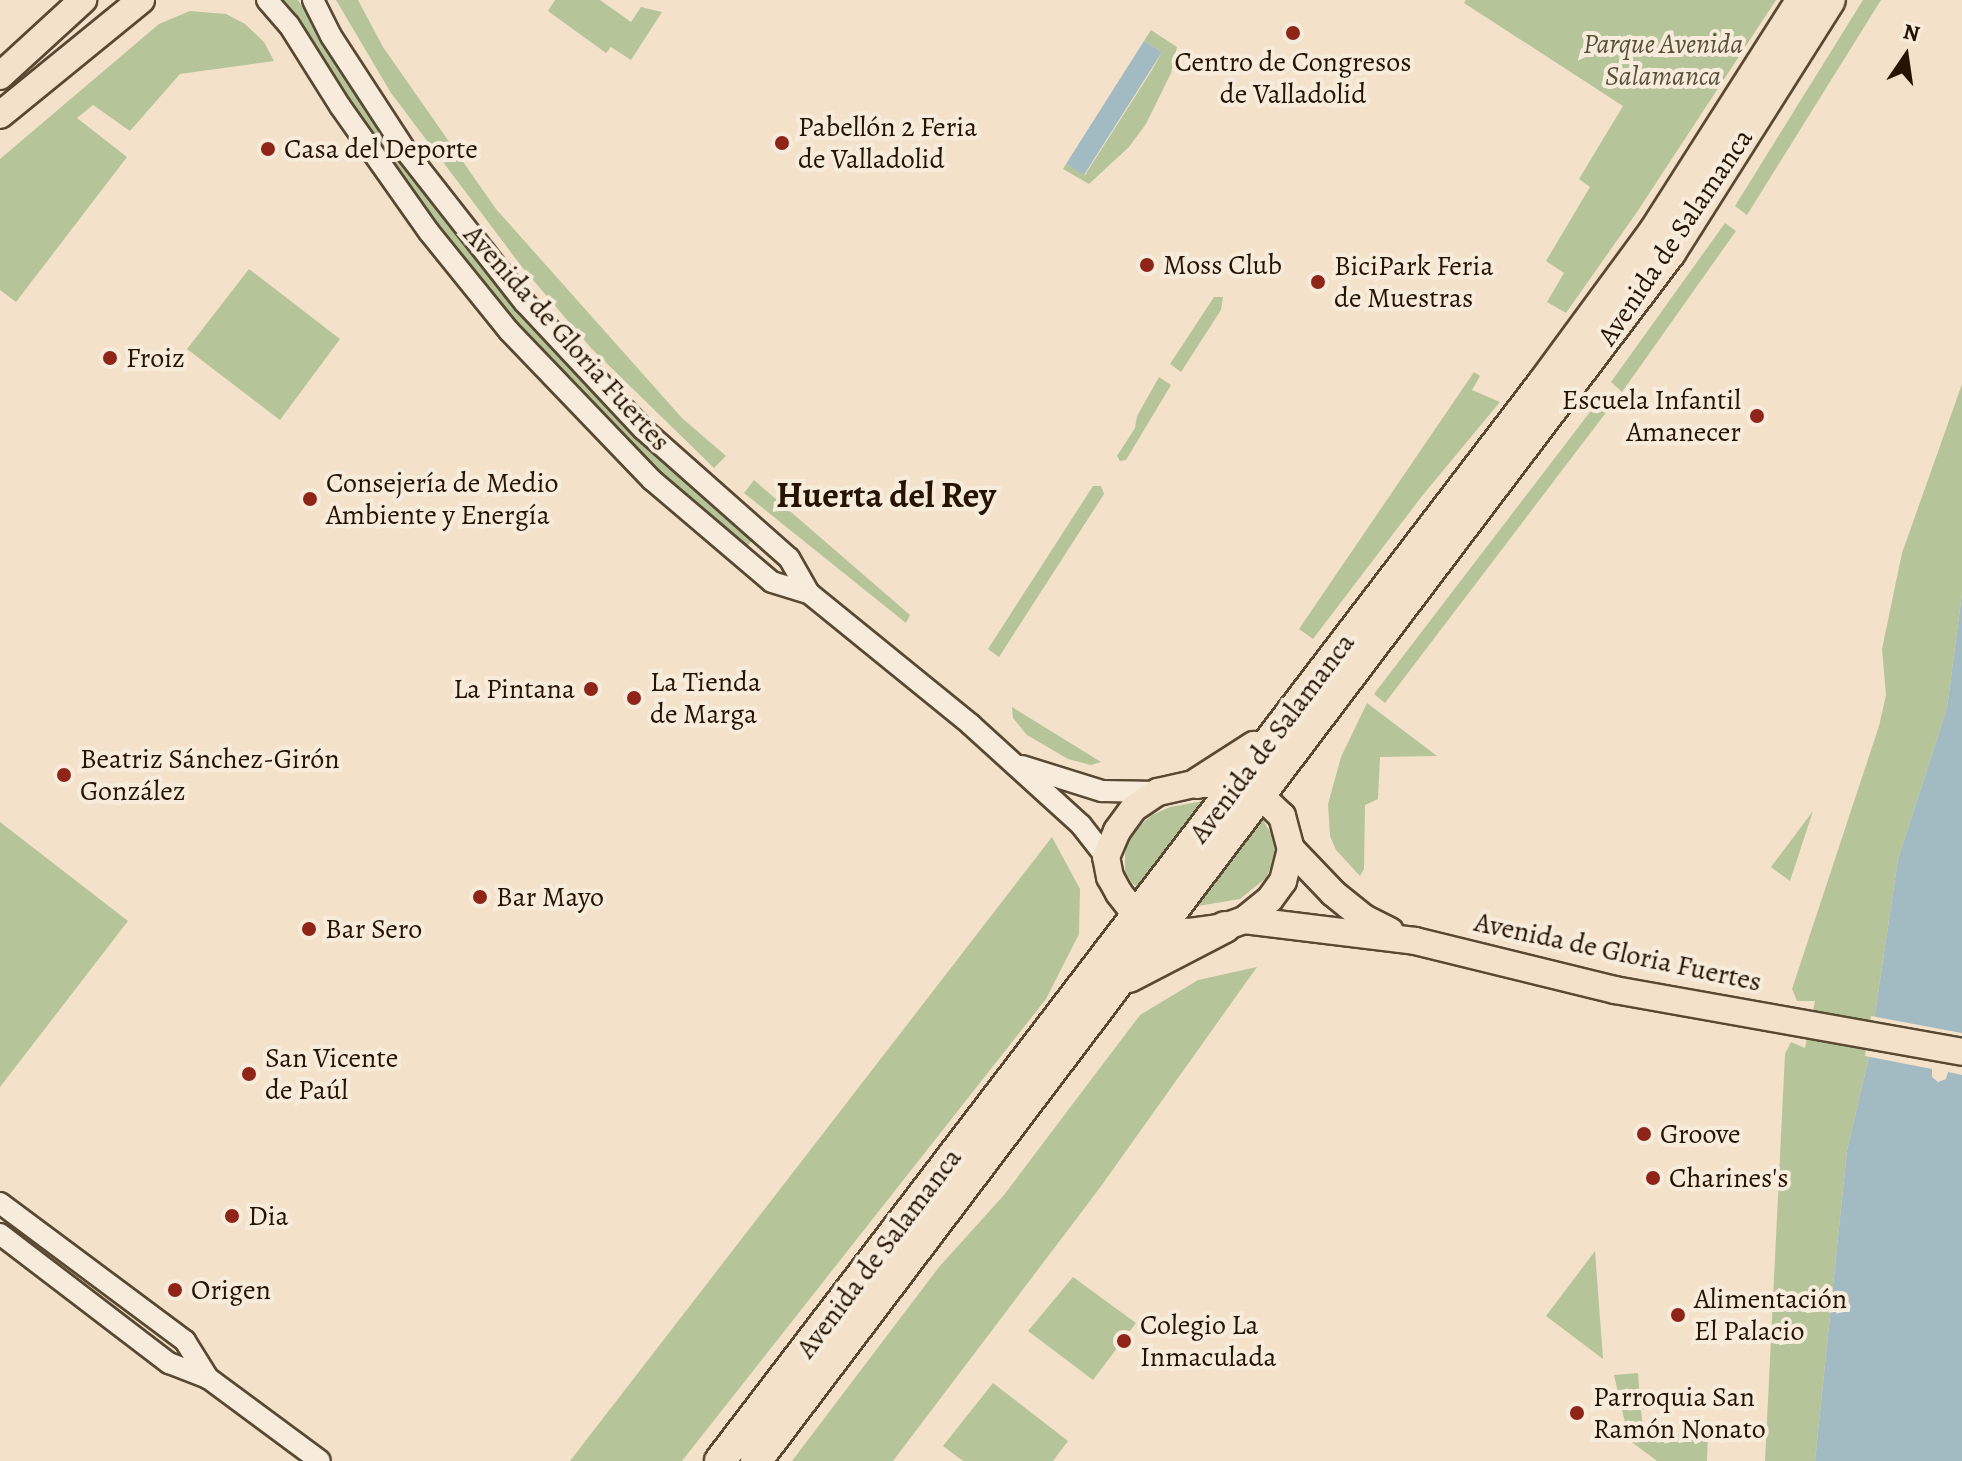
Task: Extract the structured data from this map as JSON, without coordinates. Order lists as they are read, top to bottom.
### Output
{
  "streets": {
    "highway": ["Avenida de Salamanca"],
    "main road": ["Avenida de Gloria Fuertes"]
  },
  "crossings": [
    ["Avenida de Salamanca", "Avenida de Gloria Fuertes"]
  ],
  "districts": ["Huerta del Rey"],
  "parks": ["Parque Avenida Salamanca"],
  "places": [
    "Centro de Congresos de Valladolid",
    "Pabellón 2 Feria de Valladolid",
    "Casa del Deporte",
    "Moss Club",
    "BiciPark Feria de Muestras",
    "Froiz",
    "Escuela Infantil Amanecer",
    "Consejería de Medio Ambiente y Energía",
    "La Pintana",
    "La Tienda de Marga",
    "Beatriz Sánchez-Girón González",
    "Bar Mayo",
    "Bar Sero",
    "San Vicente de Paúl",
    "Groove",
    "Charines's",
    "Dia",
    "Origen",
    "Alimentación El Palacio",
    "Colegio La Inmaculada",
    "Parroquia San Ramón Nonato"
  ],
  "north": "top"
}
